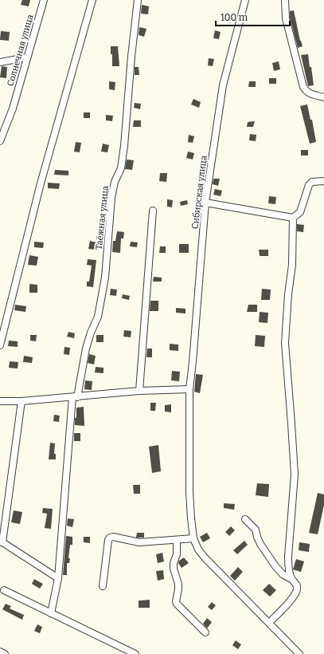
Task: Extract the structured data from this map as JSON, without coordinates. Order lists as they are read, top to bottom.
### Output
{
  "streets": {
    "street": ["Солнечная улица", "Сибирская улица", "Таёжная улица"]
  },
  "scale_bar": "100 m"
}
